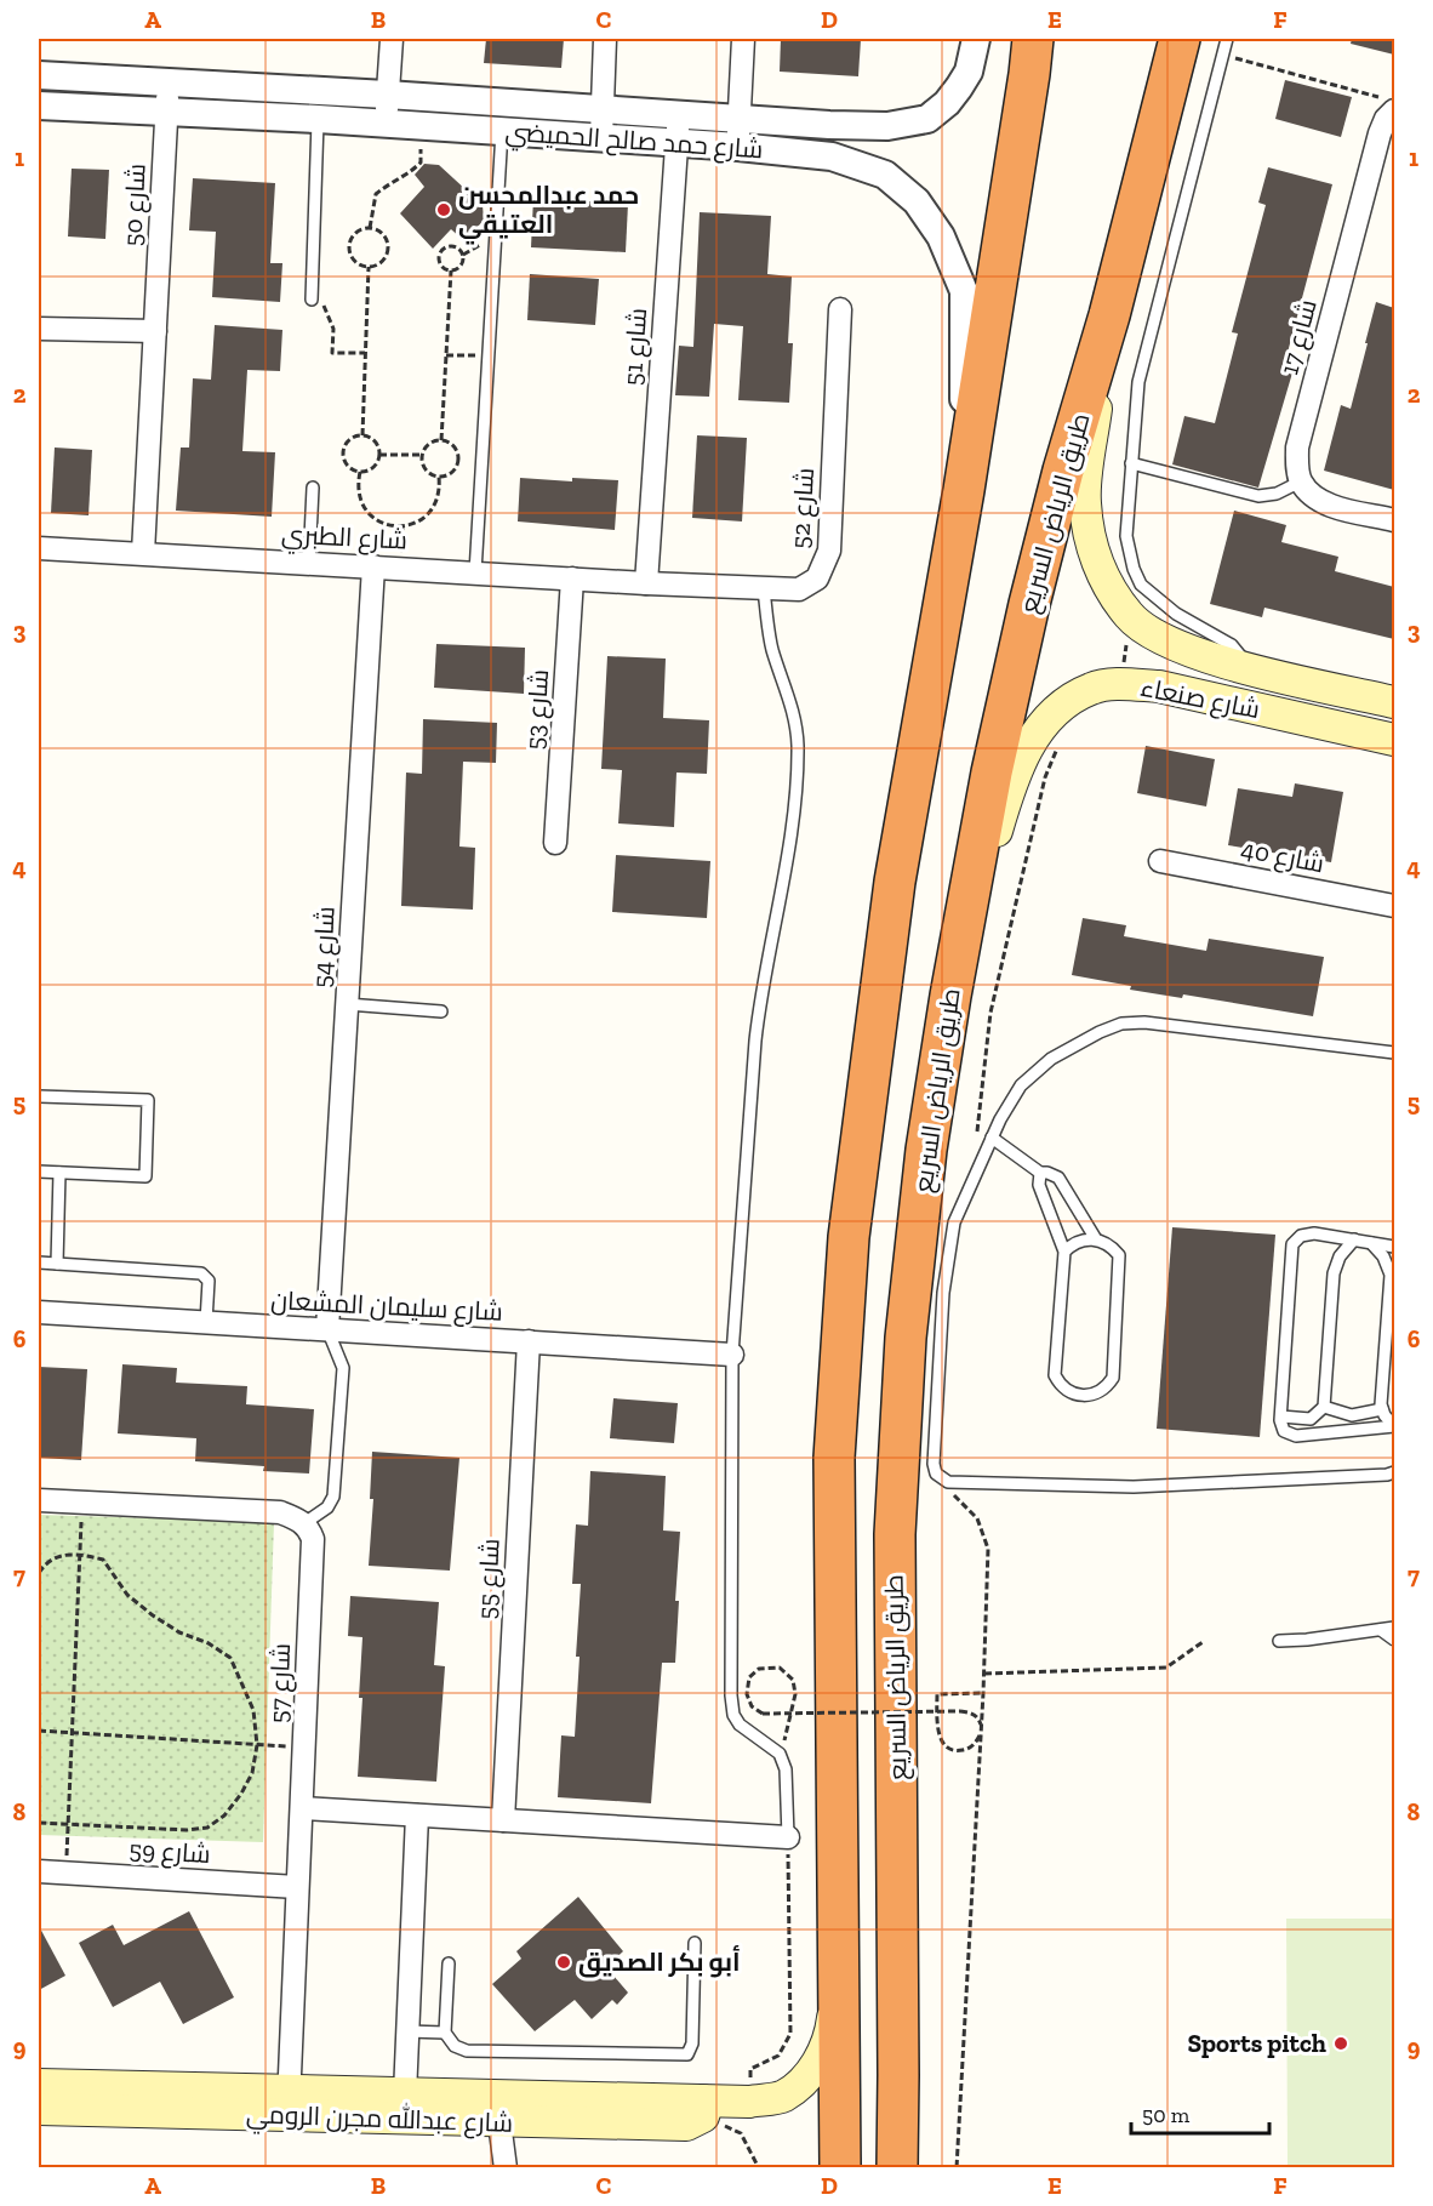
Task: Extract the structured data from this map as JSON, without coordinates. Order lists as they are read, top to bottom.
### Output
{
  "streets": {
    "highway": ["طريق الرياض السريع"],
    "main road": ["شارع صنعاء", "شارع عبدالله مجرن الرومي"],
    "street": [
      "شارع حمد صالح الحميضي",
      "شارع 50",
      "شارع 17",
      "شارع 51",
      "شارع 52",
      "شارع الطبري",
      "شارع 53",
      "شارع 40",
      "شارع 54",
      "شارع سليمان المشعان",
      "شارع 55",
      "شارع 57",
      "شارع 59"
    ]
  },
  "crossings": [
    ["شارع حمد صالح الحميضي", "شارع 50"],
    ["شارع حمد صالح الحميضي", "شارع 51"],
    ["شارع 50", "شارع الطبري"],
    ["شارع 51", "شارع 52"],
    ["شارع 51", "شارع الطبري"],
    ["شارع 52", "شارع الطبري"],
    ["طريق الرياض السريع", "شارع صنعاء"],
    ["شارع الطبري", "شارع 53"],
    ["شارع الطبري", "شارع 54"],
    ["شارع 54", "شارع سليمان المشعان"],
    ["شارع سليمان المشعان", "شارع 55"],
    ["شارع 57", "شارع 59"],
    ["شارع 57", "شارع عبدالله مجرن الرومي"]
  ],
  "places": ["حمد عبدالمحسن العتيقي", "أبو بكر الصديق", "Sports pitch"],
  "scale_bar": "50 m",
  "grid": {
    "columns": [
      "A",
      "B",
      "C",
      "D",
      "E",
      "F"
    ],
    "rows": [
      "1",
      "2",
      "3",
      "4",
      "5",
      "6",
      "7",
      "8",
      "9"
    ]
  }
}
